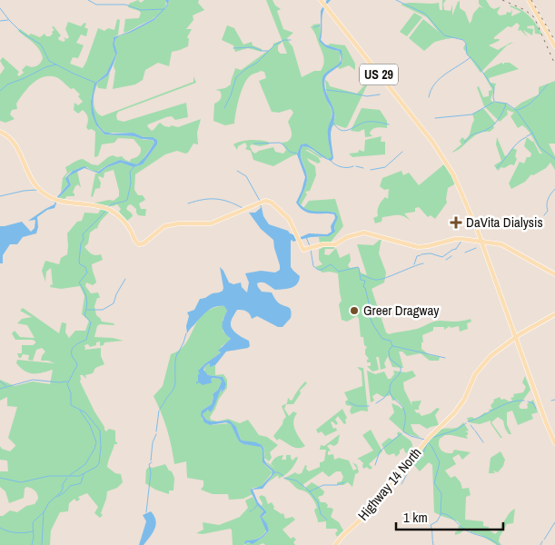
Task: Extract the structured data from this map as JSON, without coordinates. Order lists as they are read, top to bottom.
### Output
{
  "streets": {
    "main road": ["US 29", "Highway 14 North"]
  },
  "crossings": [
    ["US 29", "Highway 14 North"]
  ],
  "places": {
    "health": ["DaVita Dialysis"],
    "other": ["Greer Dragway"]
  },
  "scale_bar": "1 km"
}
